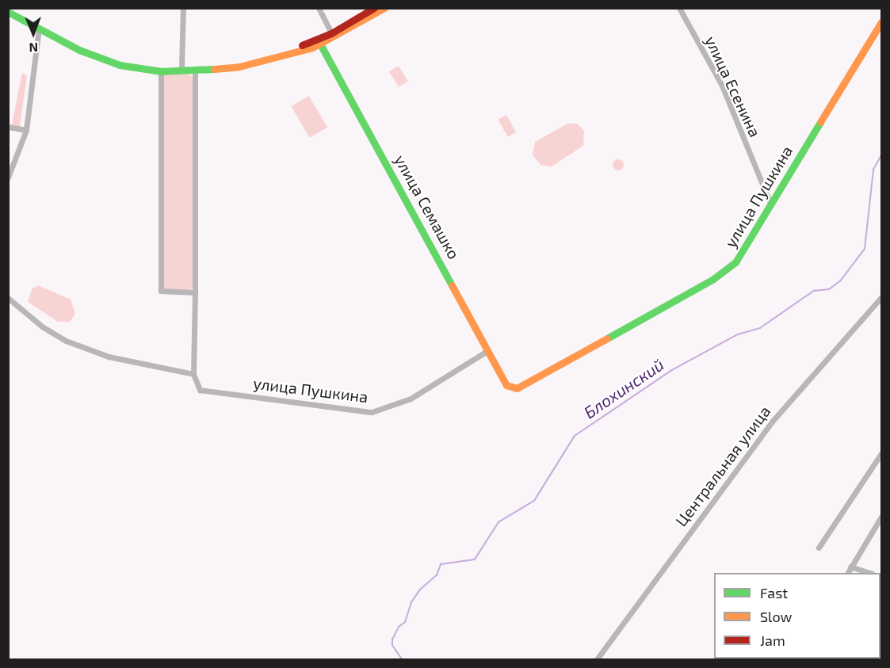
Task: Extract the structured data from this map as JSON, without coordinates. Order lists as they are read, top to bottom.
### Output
{
  "streets": {
    "street": [
      "улица Есенина",
      "улица Пушкина",
      "улица Семашко",
      "Центральная улица"
    ]
  },
  "crossings": [
    ["улица Есенина", "улица Пушкина"],
    ["улица Пушкина", "улица Семашко"]
  ],
  "water": ["Блохинский"],
  "legend": ["Fast", "Slow", "Jam"],
  "north": "bottom"
}
